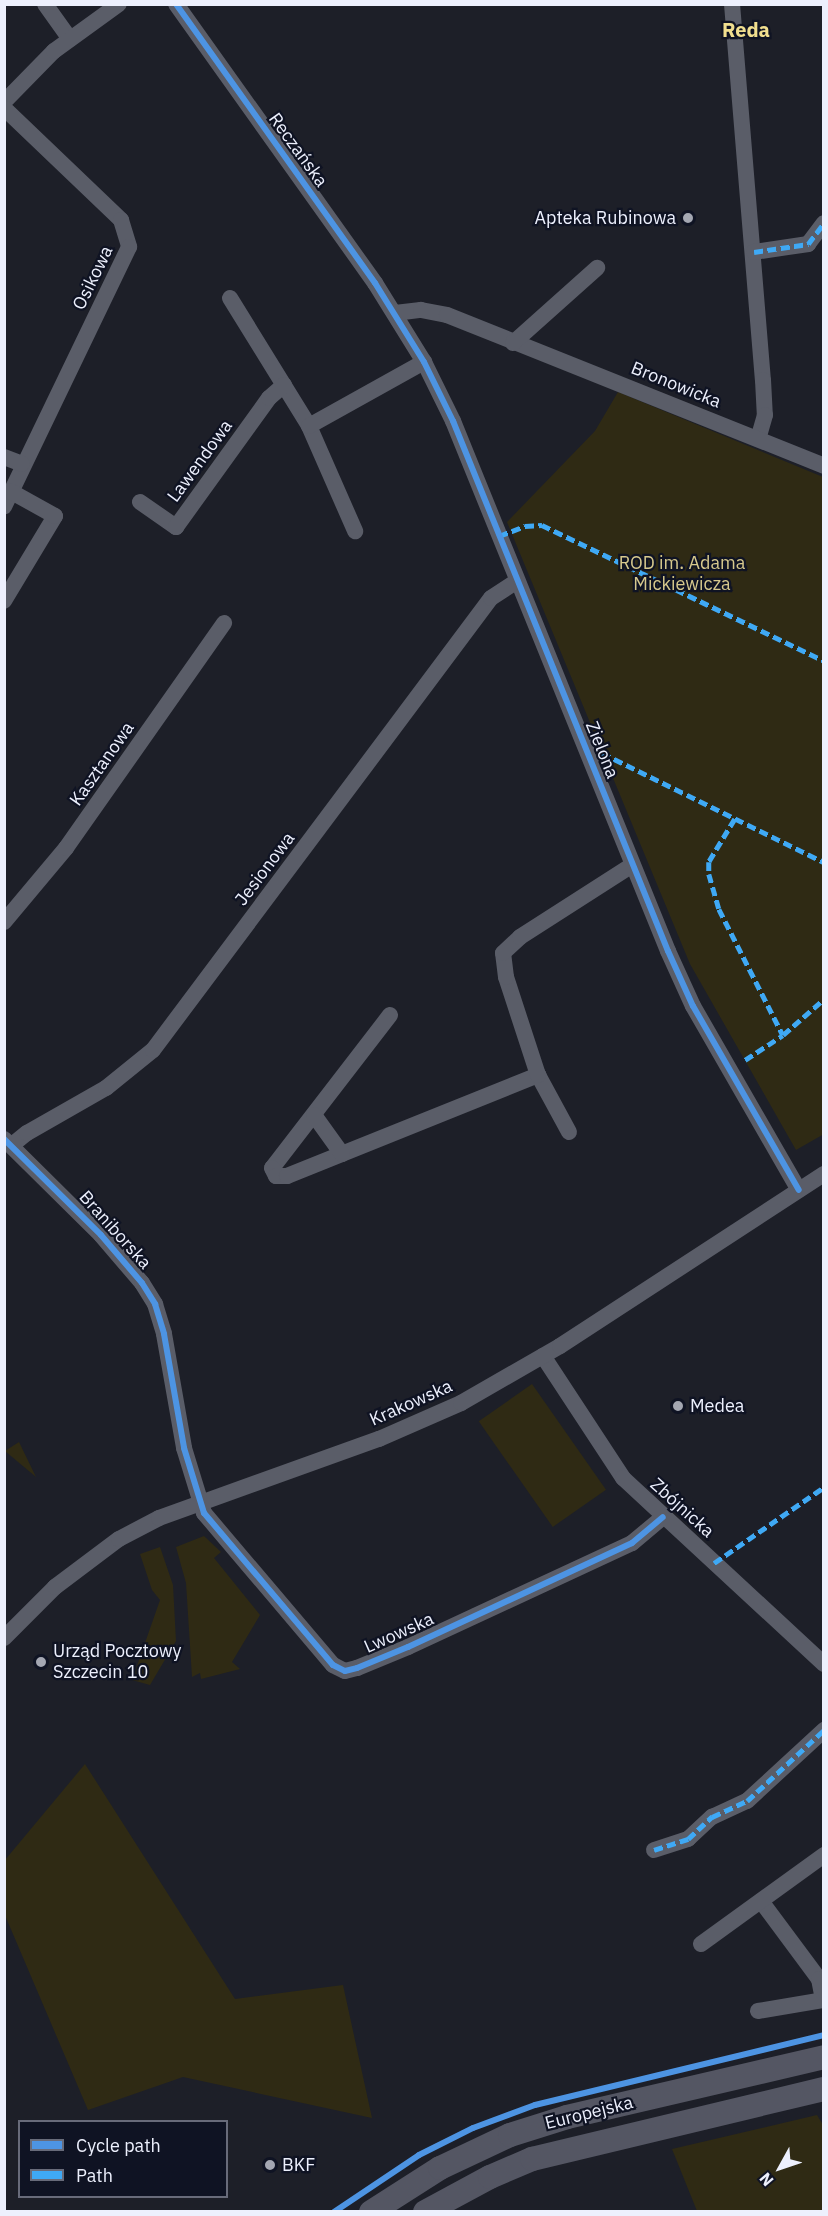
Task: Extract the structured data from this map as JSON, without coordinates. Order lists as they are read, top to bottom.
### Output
{
  "streets": {
    "main road": ["Europejska"],
    "street": [
      "Reczańska",
      "Osikowa",
      "Bronowicka",
      "Lawendowa",
      "Zielona",
      "Kasztanowa",
      "Jesionowa",
      "Braniborska",
      "Krakowska",
      "Zbójnicka",
      "Lwowska"
    ]
  },
  "crossings": [
    ["Reczańska", "Bronowicka"],
    ["Reczańska", "Zielona"],
    ["Bronowicka", "Zielona"],
    ["Zielona", "Jesionowa"],
    ["Zielona", "Krakowska"],
    ["Jesionowa", "Braniborska"],
    ["Braniborska", "Krakowska"],
    ["Braniborska", "Lwowska"],
    ["Krakowska", "Zbójnicka"],
    ["Krakowska", "Lwowska"],
    ["Zbójnicka", "Lwowska"]
  ],
  "districts": ["Reda"],
  "parks": ["ROD im. Adama Mickiewicza"],
  "places": [
    "Apteka Rubinowa",
    "Medea",
    "Urząd Pocztowy Szczecin 10",
    "BKF"
  ],
  "legend": ["Cycle path", "Path"],
  "north": "bottom left"
}
